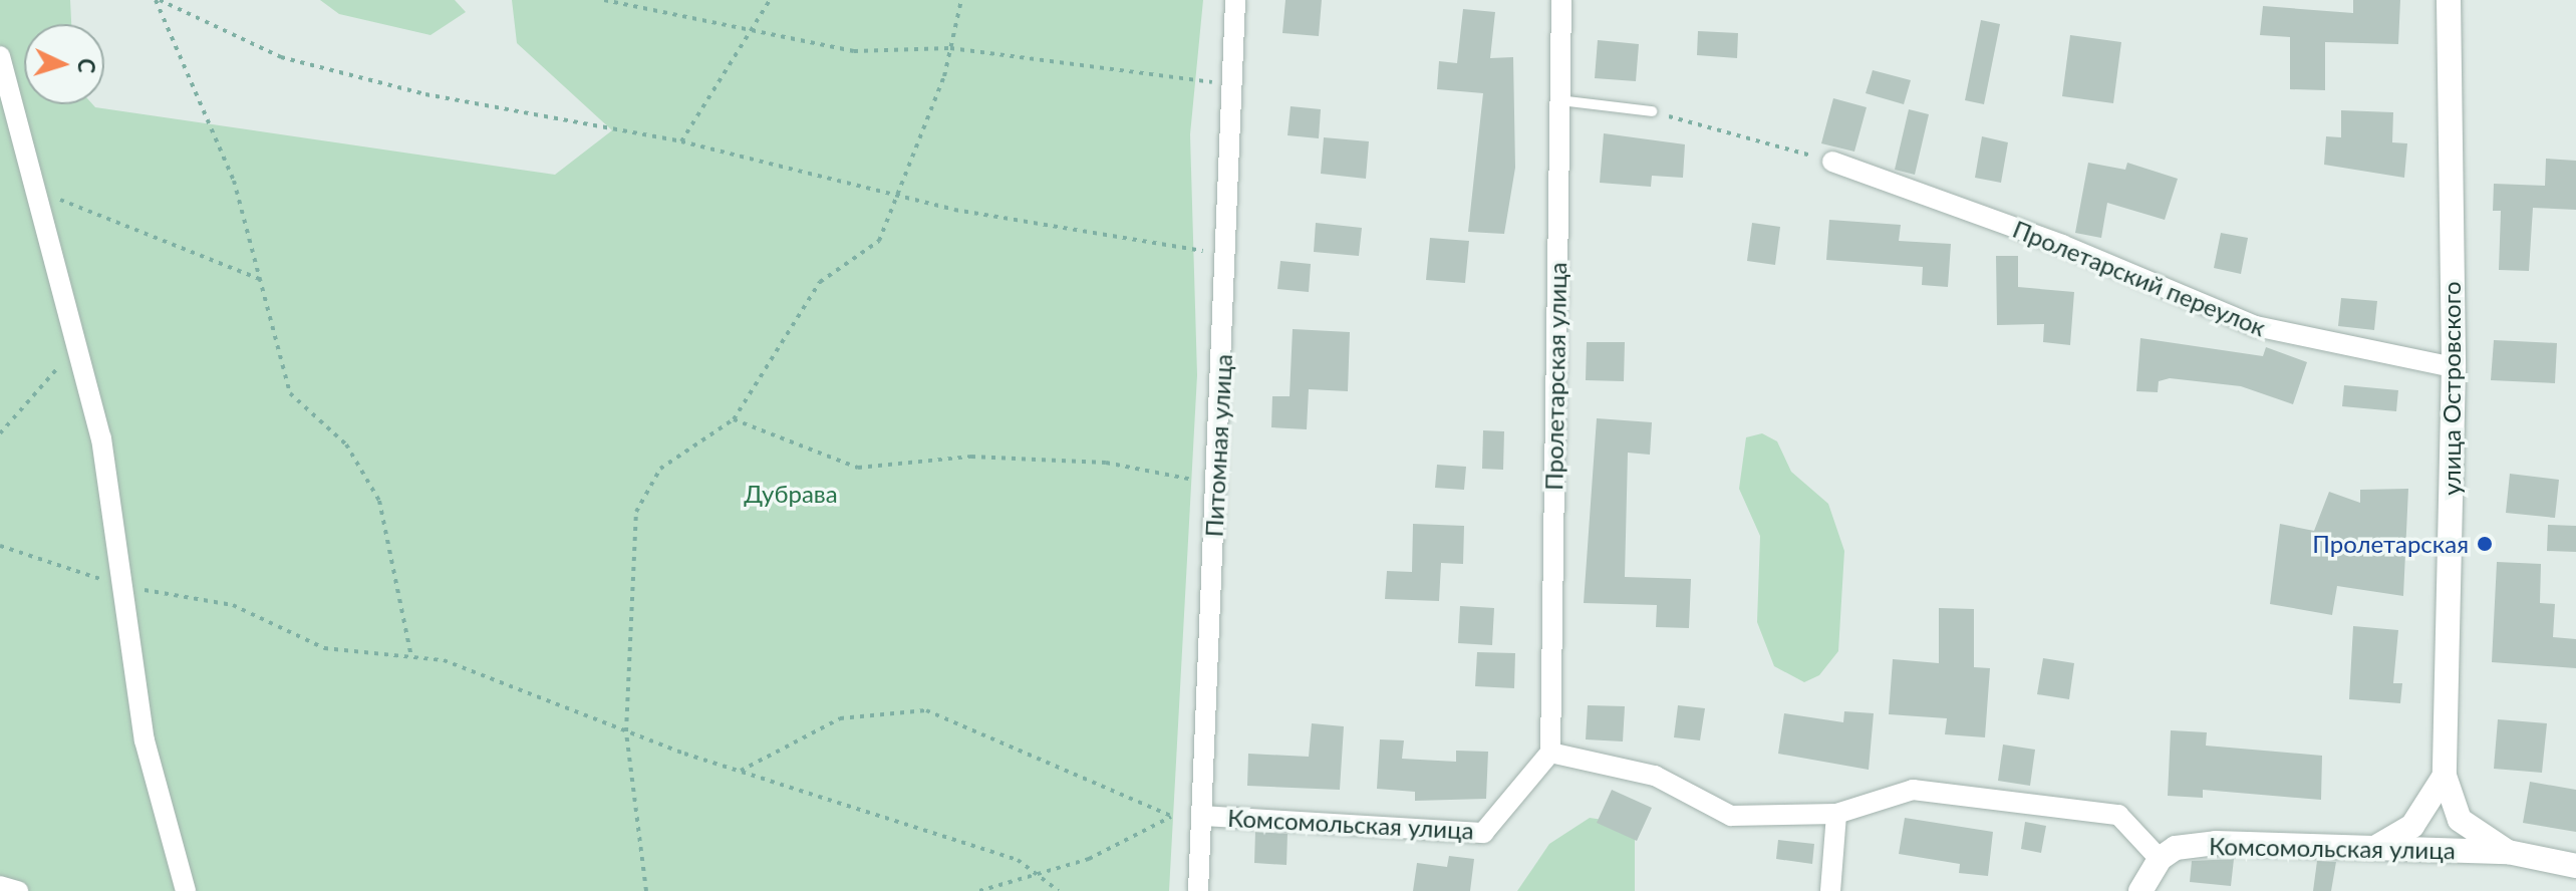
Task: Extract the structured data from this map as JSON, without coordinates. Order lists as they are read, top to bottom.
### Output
{
  "streets": {
    "street": [
      "Пролетарский переулок",
      "Пролетарская улица",
      "улица Островского",
      "Питомная улица",
      "Комсомольская улица"
    ]
  },
  "crossings": [
    ["Пролетарский переулок", "улица Островского"],
    ["Пролетарская улица", "Комсомольская улица"],
    ["улица Островского", "Комсомольская улица"],
    ["Питомная улица", "Комсомольская улица"]
  ],
  "parks": ["Дубрава"],
  "places": ["Пролетарская"],
  "north": "right"
}
